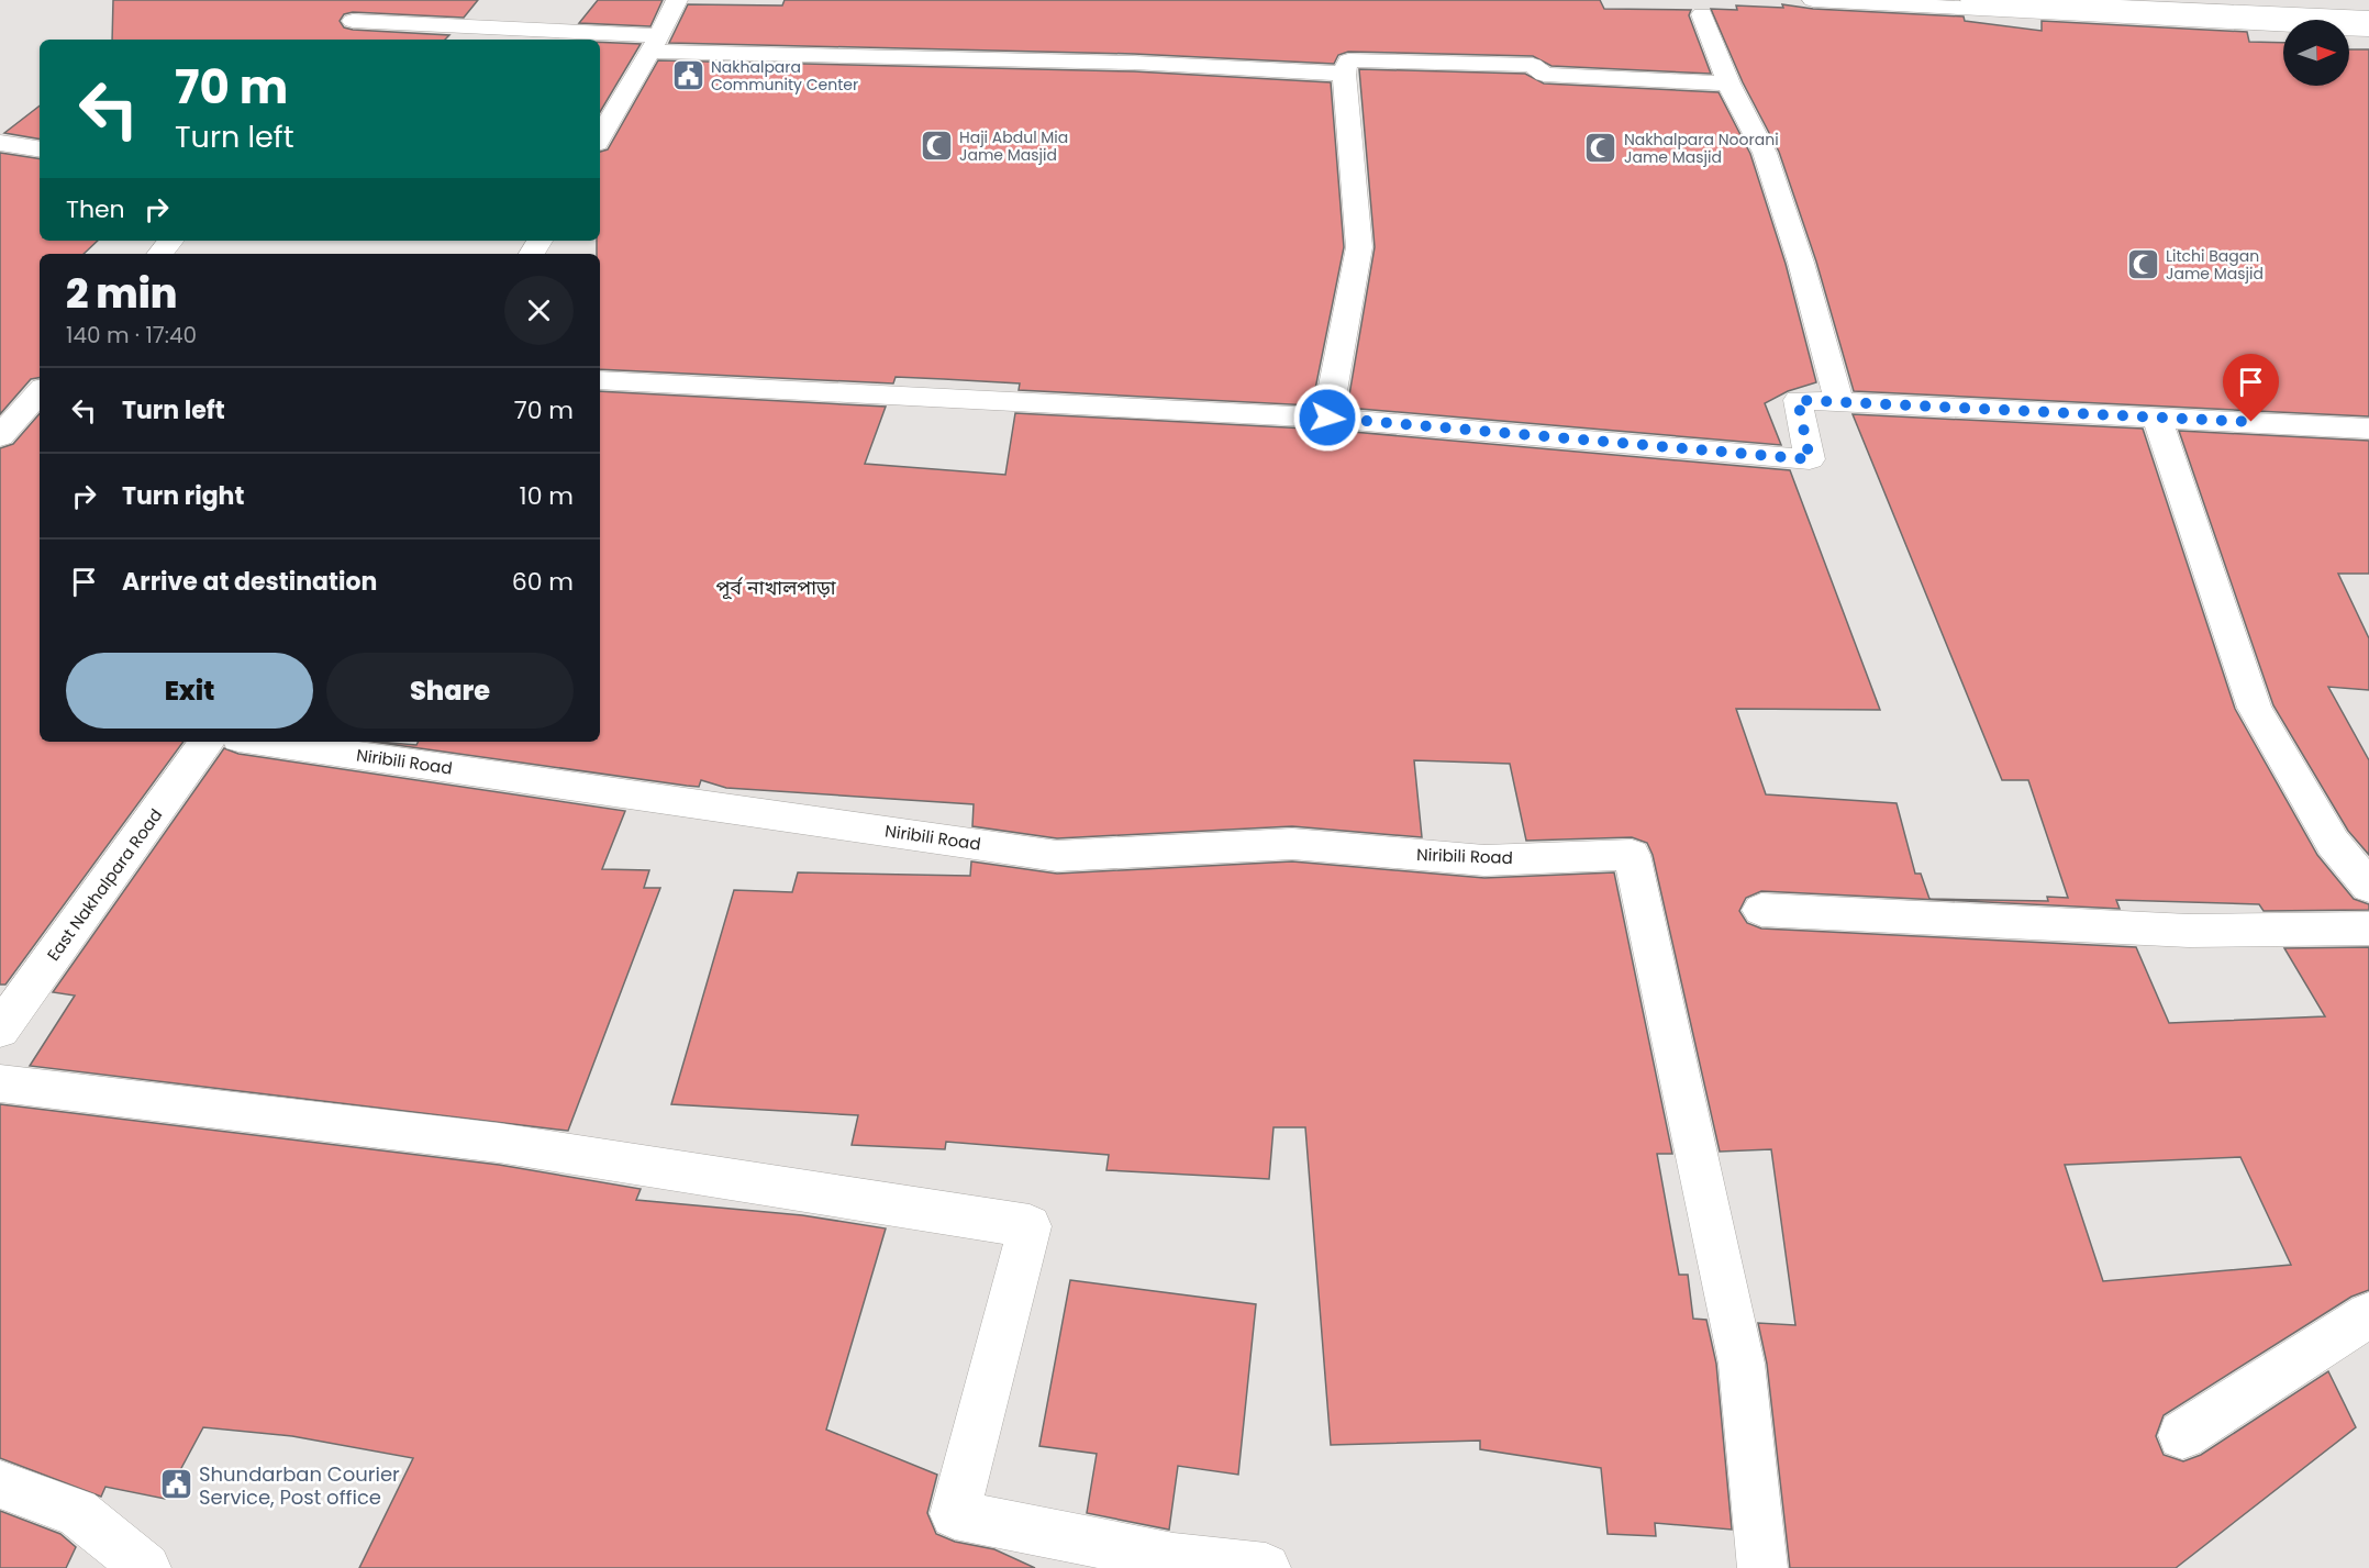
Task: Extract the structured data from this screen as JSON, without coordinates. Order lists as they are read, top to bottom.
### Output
{
  "streets": {
    "main road": ["Niribili Road", "East Nakhalpara Road"]
  },
  "districts": ["পূর্ব নাখালপাড়া"],
  "places": {
    "public building": ["Nakhalpara Community Center", "Shundarban Courier Service, Post office"],
    "mosque": ["Haji Abdul Mia Jame Masjid", "Nakhalpara Noorani Jame Masjid", "Litchi Bagan Jame Masjid"]
  },
  "north": "right",
  "page": {
    "turn": ["70 m", "Turn left"],
    "then": "Then",
    "heading": ["2 min", "140 m · 17:40"],
    "list": [
      {
        "name": "Turn left",
        "value": "70 m"
      },
      {
        "name": "Turn right",
        "value": "10 m"
      },
      {
        "name": "Arrive at destination",
        "value": "60 m"
      }
    ],
    "buttons": ["Exit", "Share"]
  }
}
